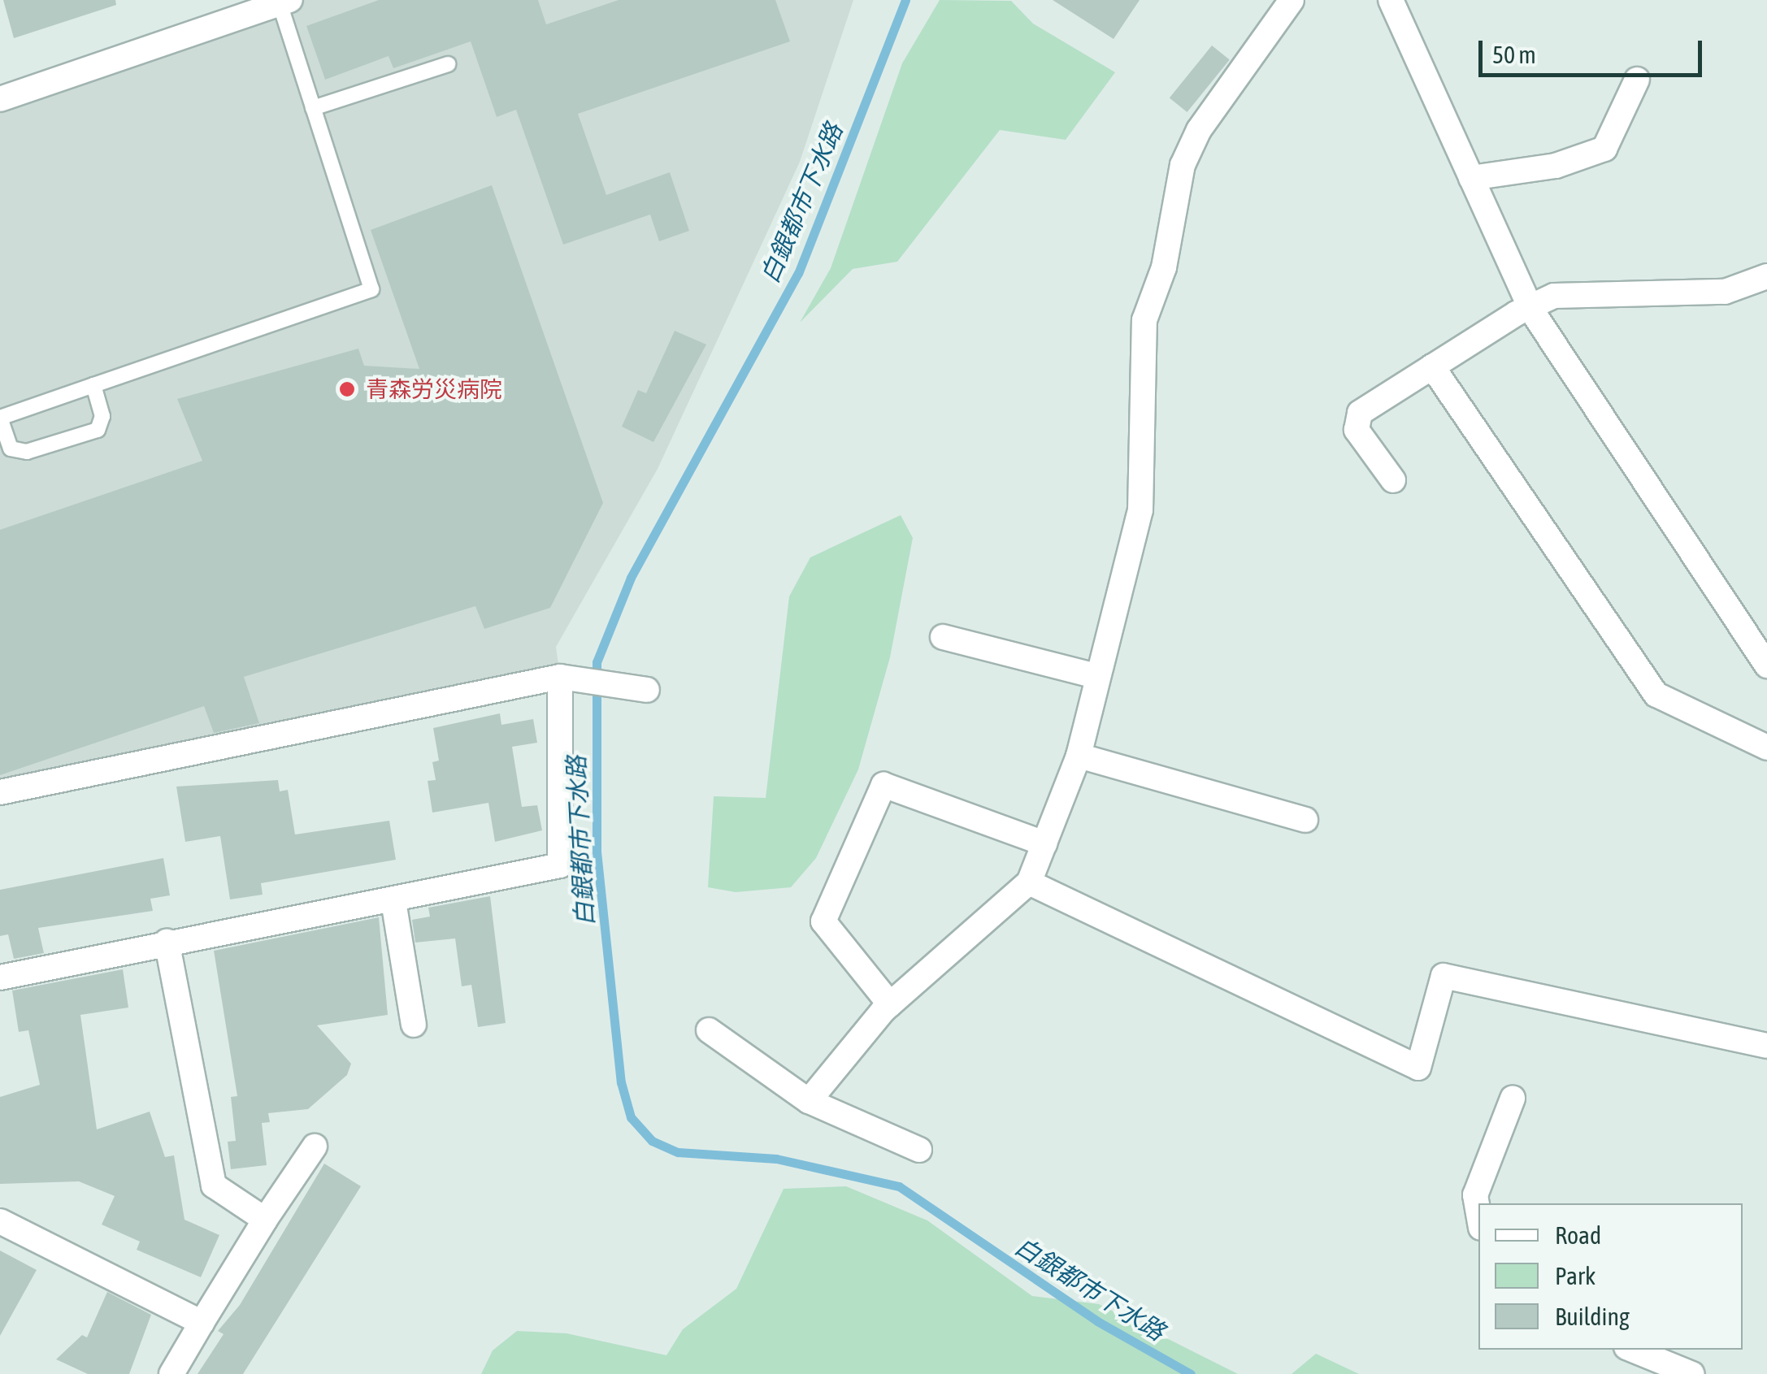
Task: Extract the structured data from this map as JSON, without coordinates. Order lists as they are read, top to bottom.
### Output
{
  "water": ["白銀都市下水路"],
  "places": ["青森労災病院"],
  "legend": ["Road", "Park", "Building"],
  "scale_bar": "50 m"
}
